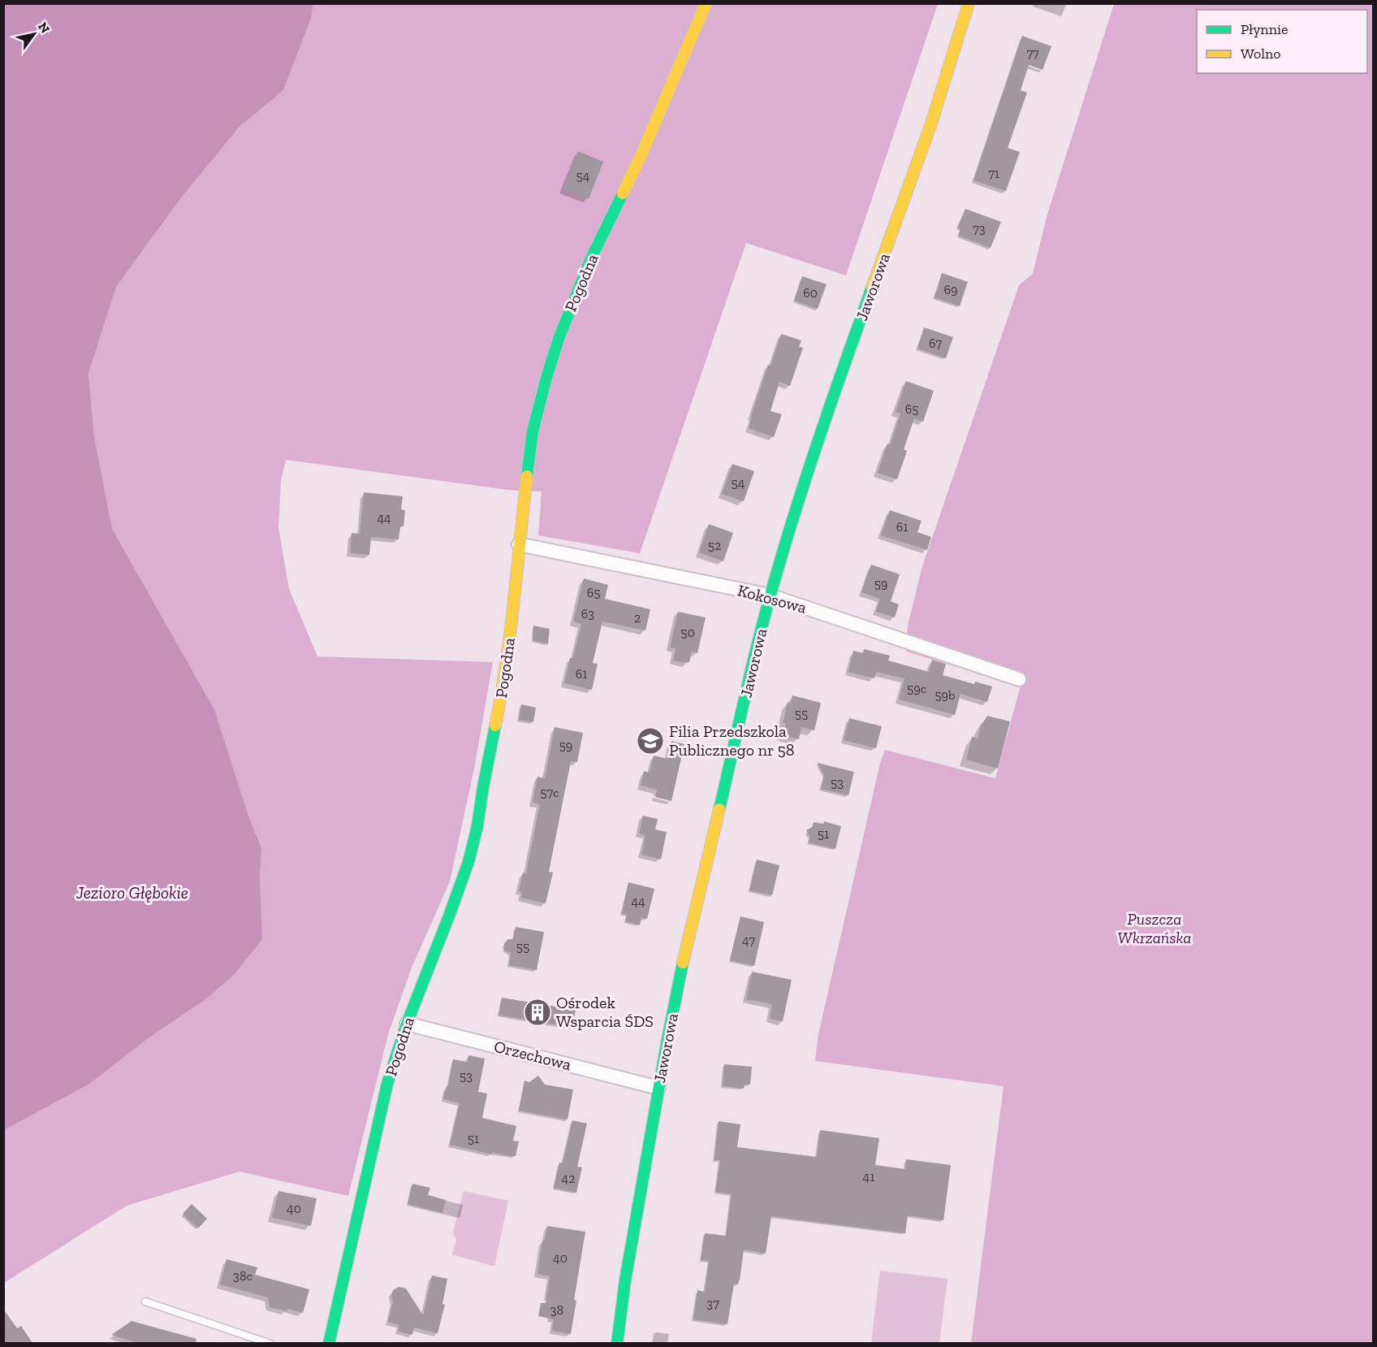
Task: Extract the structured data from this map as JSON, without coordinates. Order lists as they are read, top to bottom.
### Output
{
  "streets": {
    "street": [
      "Pogodna",
      "Jaworowa",
      "Kokosowa",
      "Orzechowa"
    ]
  },
  "crossings": [
    ["Pogodna", "Kokosowa"],
    ["Pogodna", "Orzechowa"],
    ["Jaworowa", "Kokosowa"],
    ["Jaworowa", "Orzechowa"]
  ],
  "water": ["Jezioro Głębokie"],
  "parks": ["Puszcza Wkrzańska"],
  "places": {
    "school or university": ["Filia Przedszkola Publicznego nr 58"],
    "building": ["Ośrodek Wsparcia ŚDS"]
  },
  "house_numbers": [
    "77",
    "71",
    "54",
    "73",
    "69",
    "60",
    "67",
    "65",
    "54",
    "44",
    "61",
    "52",
    "59",
    "65",
    "63",
    "2",
    "50",
    "61",
    "59c",
    "59b",
    "55",
    "59",
    "53",
    "57c",
    "51",
    "44",
    "47",
    "55",
    "53",
    "51",
    "41",
    "42",
    "40",
    "40",
    "38c",
    "37",
    "38"
  ],
  "legend": ["Płynnie", "Wolno"],
  "north": "top right"
}
